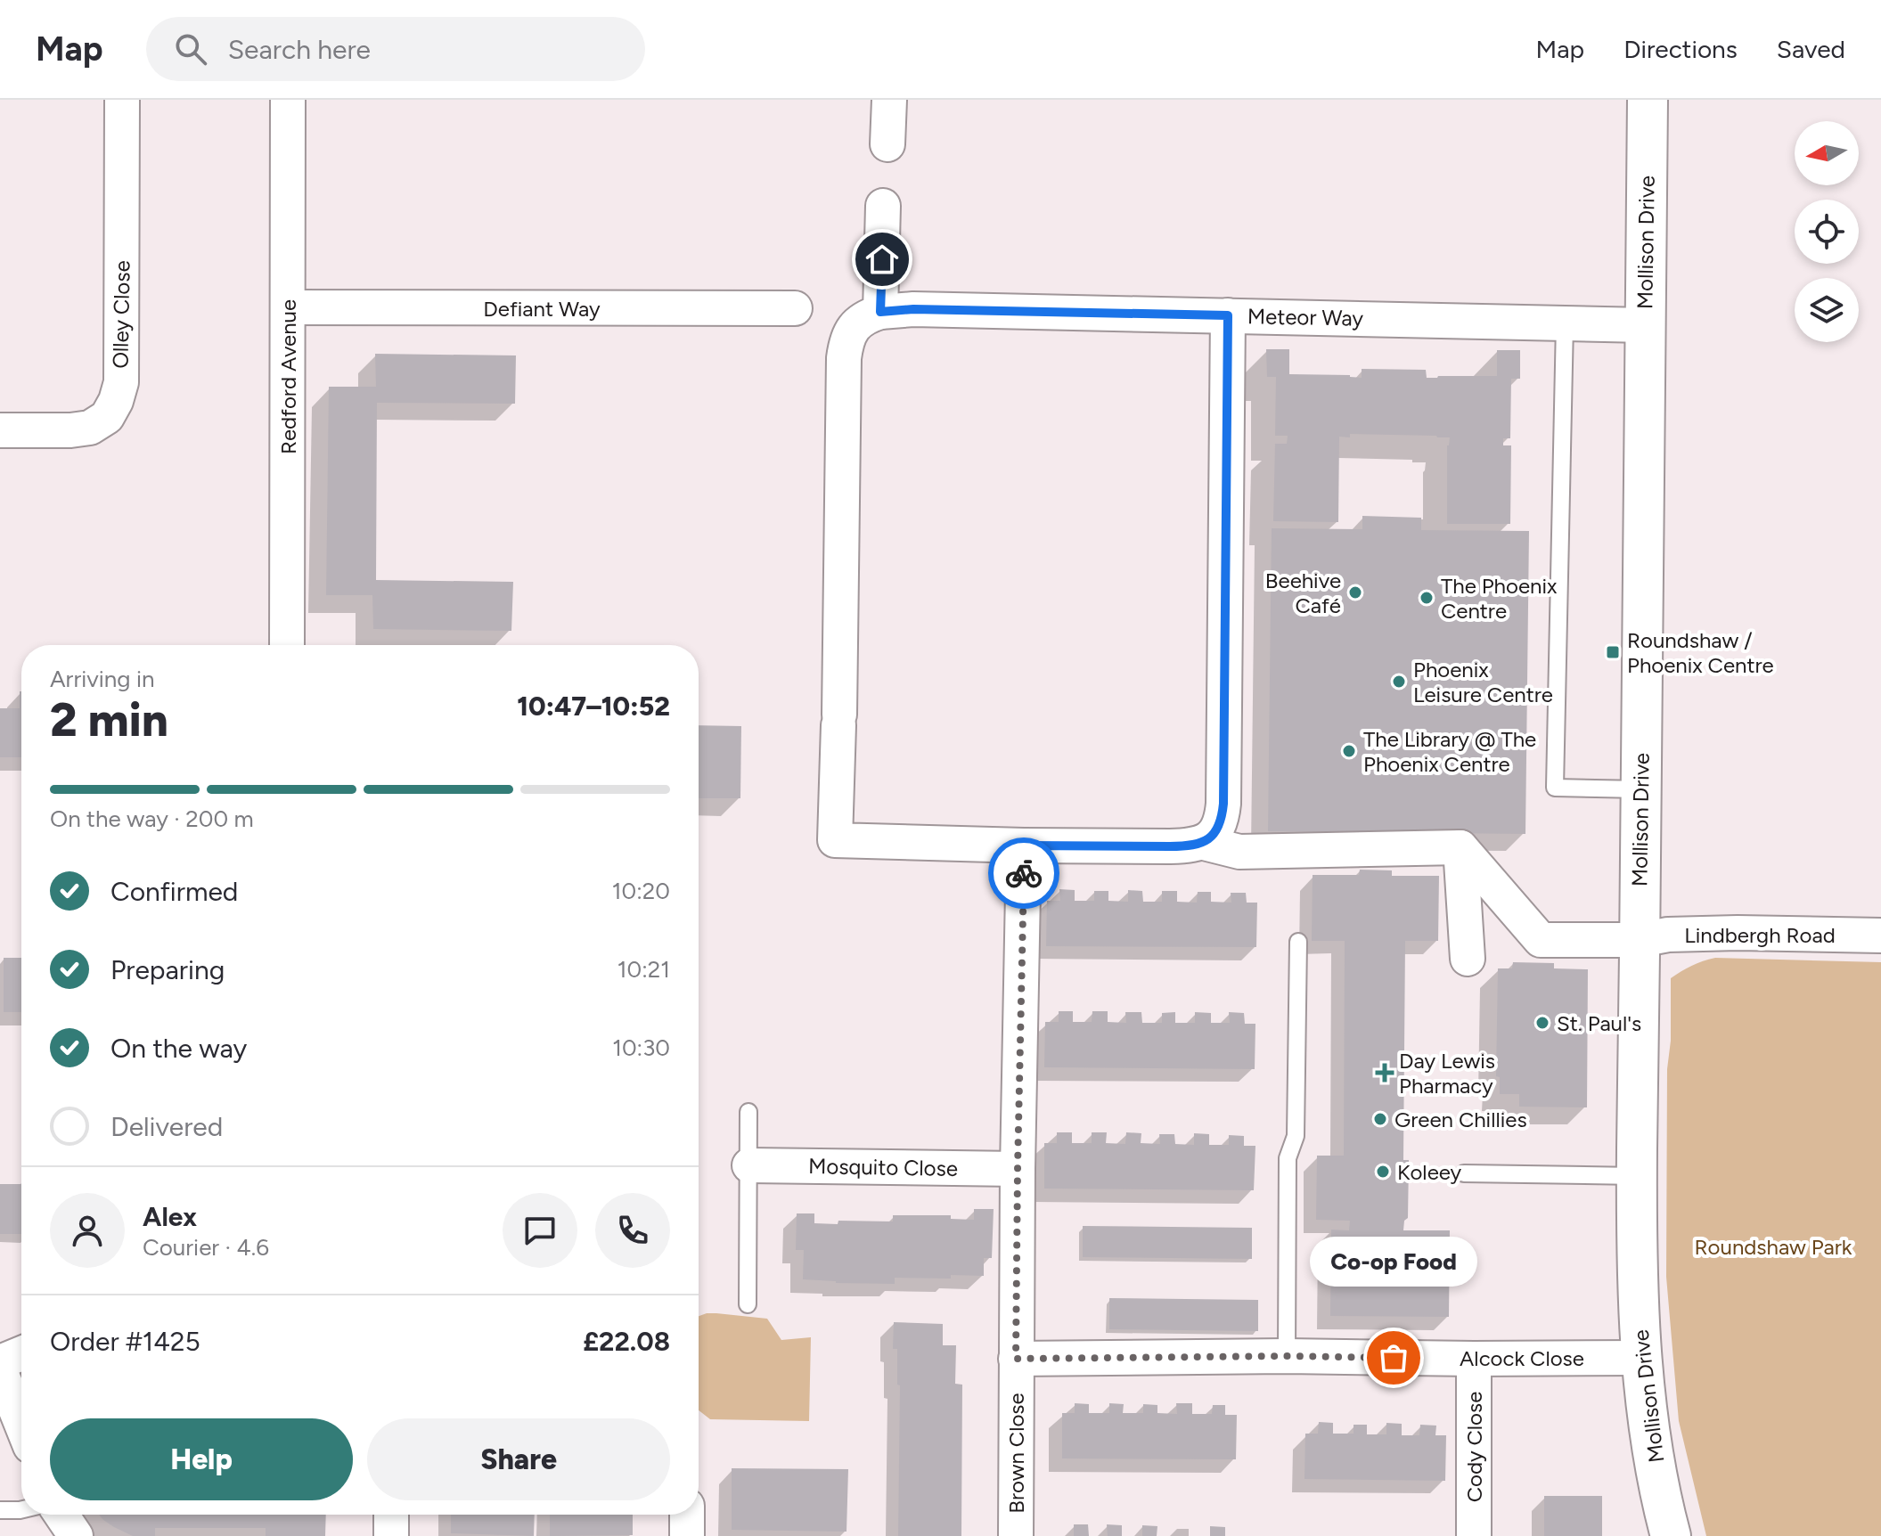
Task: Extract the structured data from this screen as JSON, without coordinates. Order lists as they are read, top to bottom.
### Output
{
  "streets": {
    "main road": ["Mollison Drive"],
    "street": [
      "Defiant Way",
      "Olley Close",
      "Meteor Way",
      "Redford Avenue",
      "Lindbergh Road",
      "Mosquito Close",
      "Alcock Close",
      "Cody Close",
      "Brown Close"
    ]
  },
  "crossings": [
    ["Mollison Drive", "Meteor Way"],
    ["Mollison Drive", "Lindbergh Road"],
    ["Mollison Drive", "Alcock Close"],
    ["Defiant Way", "Redford Avenue"],
    ["Meteor Way", "Brown Close"],
    ["Mosquito Close", "Brown Close"],
    ["Alcock Close", "Cody Close"],
    ["Alcock Close", "Brown Close"]
  ],
  "parks": ["Roundshaw Park"],
  "places": {
    "other": [
      "Beehive Café",
      "The Phoenix Centre",
      "Phoenix Leisure Centre",
      "The Library @ The Phoenix Centre",
      "St. Paul's",
      "Green Chillies",
      "Koleey",
      "Co-op Food"
    ],
    "transit": ["Roundshaw / Phoenix Centre"],
    "health": ["Day Lewis Pharmacy"]
  },
  "north": "left",
  "page": {
    "header": "Map",
    "search": "Search here",
    "nav": ["Map", "Directions", "Saved"],
    "heading": ["2 min", "Arriving in", "10:47–10:52"],
    "panel": [
      "Alex",
      "Courier · 4.6",
      "Order #1425",
      "£22.08"
    ],
    "bar": "On the way · 200 m",
    "list": [
      ["Confirmed", "10:20"],
      ["Preparing", "10:21"],
      ["On the way", "10:30"],
      "Delivered"
    ],
    "bubble": "Co-op Food",
    "buttons": ["Help", "Share"]
  }
}
